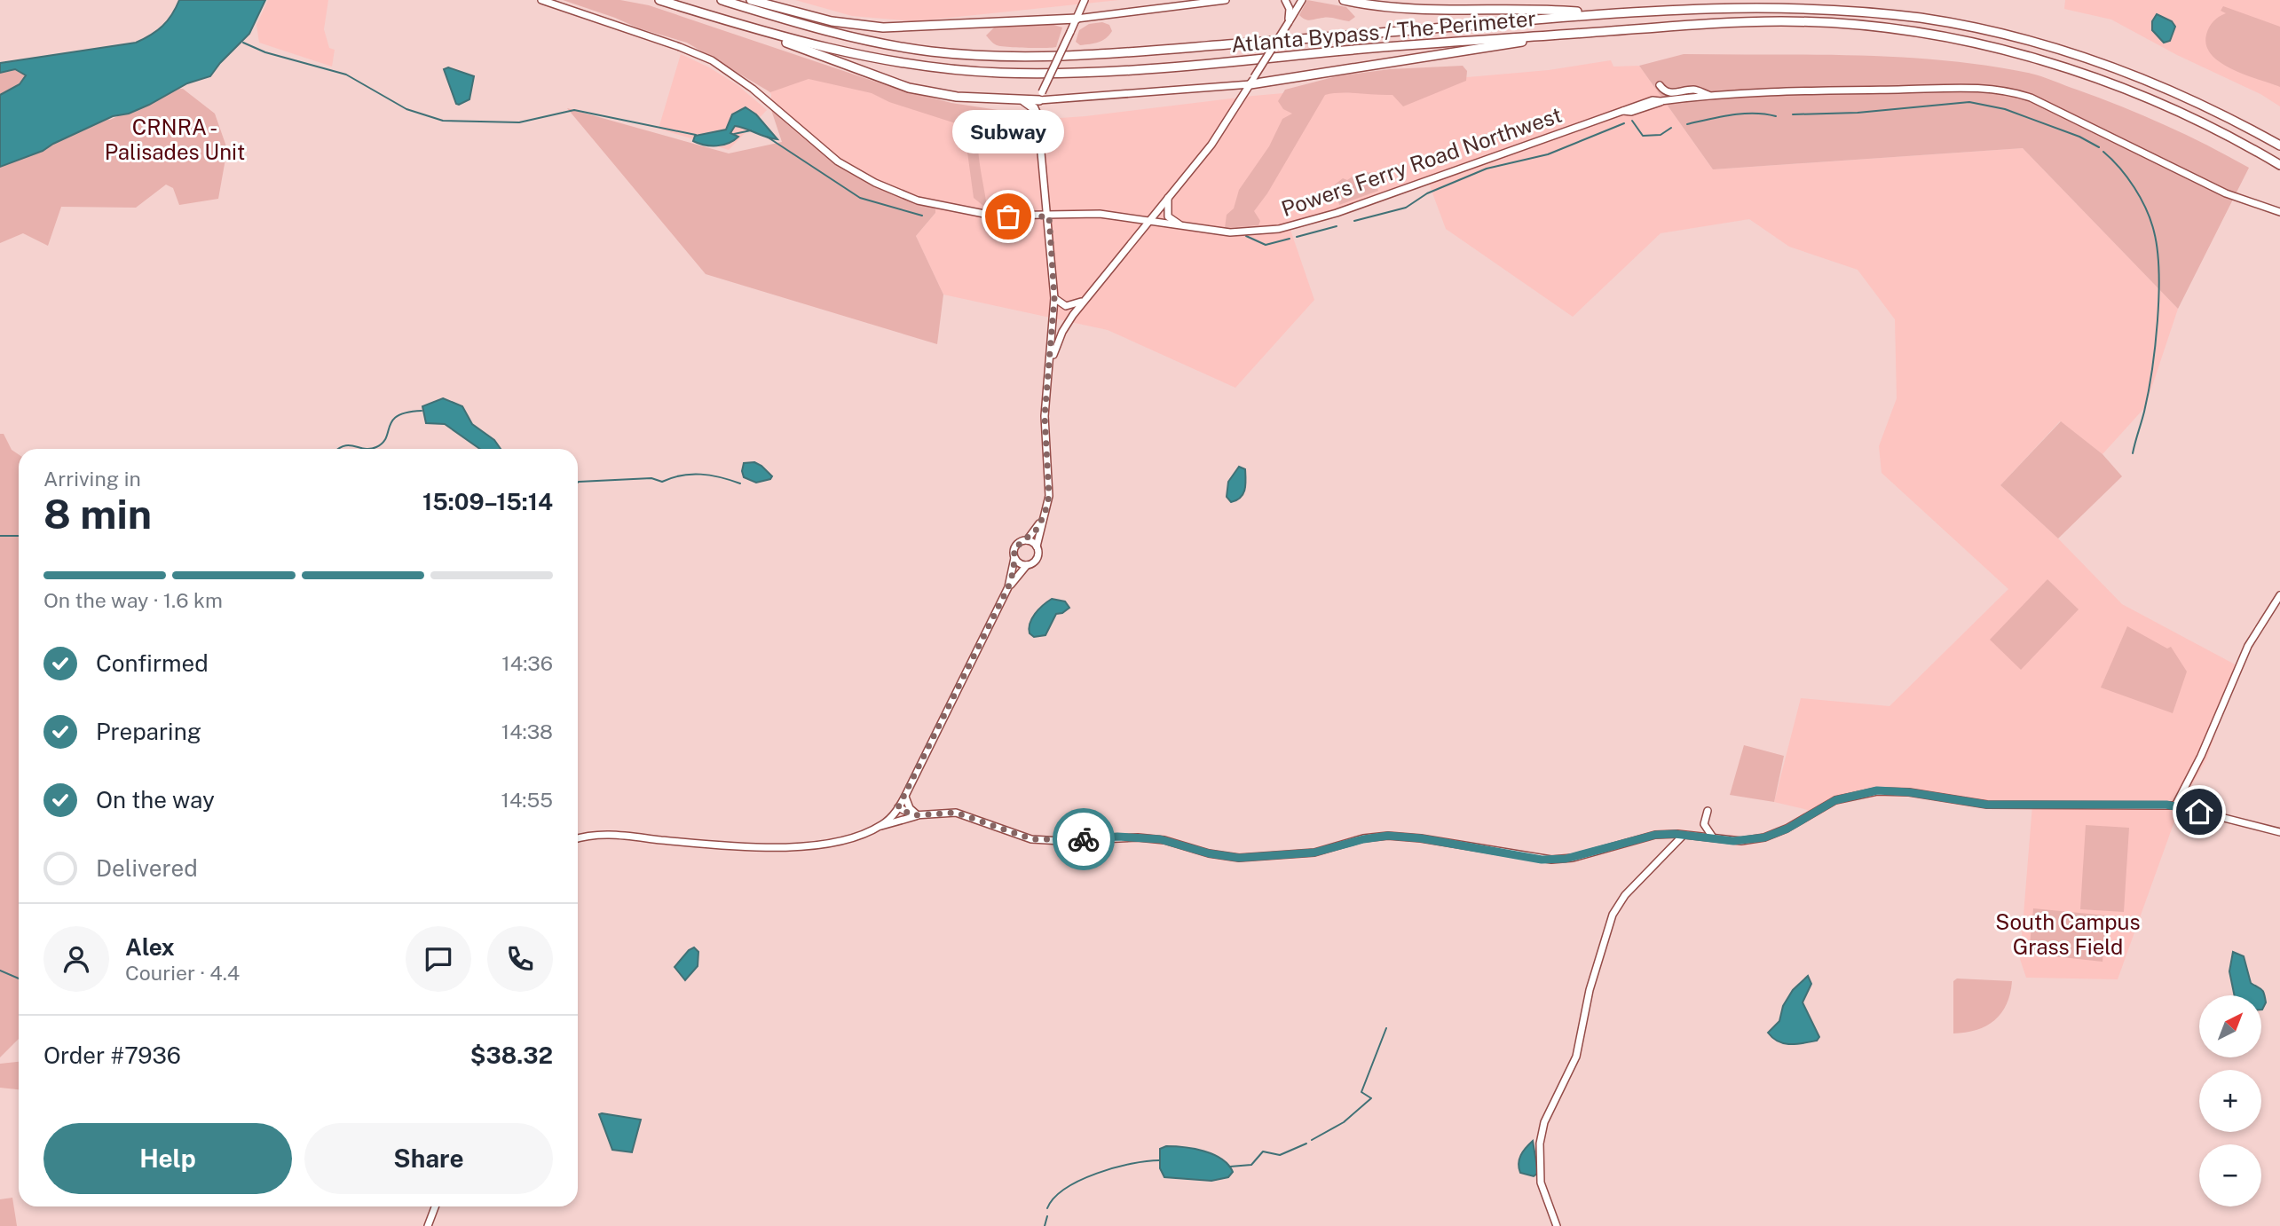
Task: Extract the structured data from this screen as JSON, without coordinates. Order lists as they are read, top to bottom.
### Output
{
  "streets": {
    "highway": ["Atlanta Bypass / The Perimeter"],
    "street": ["Powers Ferry Road Northwest"]
  },
  "parks": ["CRNRA - Palisades Unit", "South Campus Grass Field"],
  "places": ["Subway"],
  "north": "top right",
  "page": {
    "bubble": "Subway",
    "heading": ["8 min", "Arriving in", "15:09–15:14"],
    "panel": [
      "Alex",
      "Courier · 4.4",
      "Order #7936",
      "$38.32"
    ],
    "bar": "On the way · 1.6 km",
    "list": [
      ["Confirmed", "14:36"],
      ["Preparing", "14:38"],
      ["On the way", "14:55"],
      "Delivered"
    ],
    "map_buttons": ["+", "−"],
    "buttons": ["Help", "Share"]
  }
}
